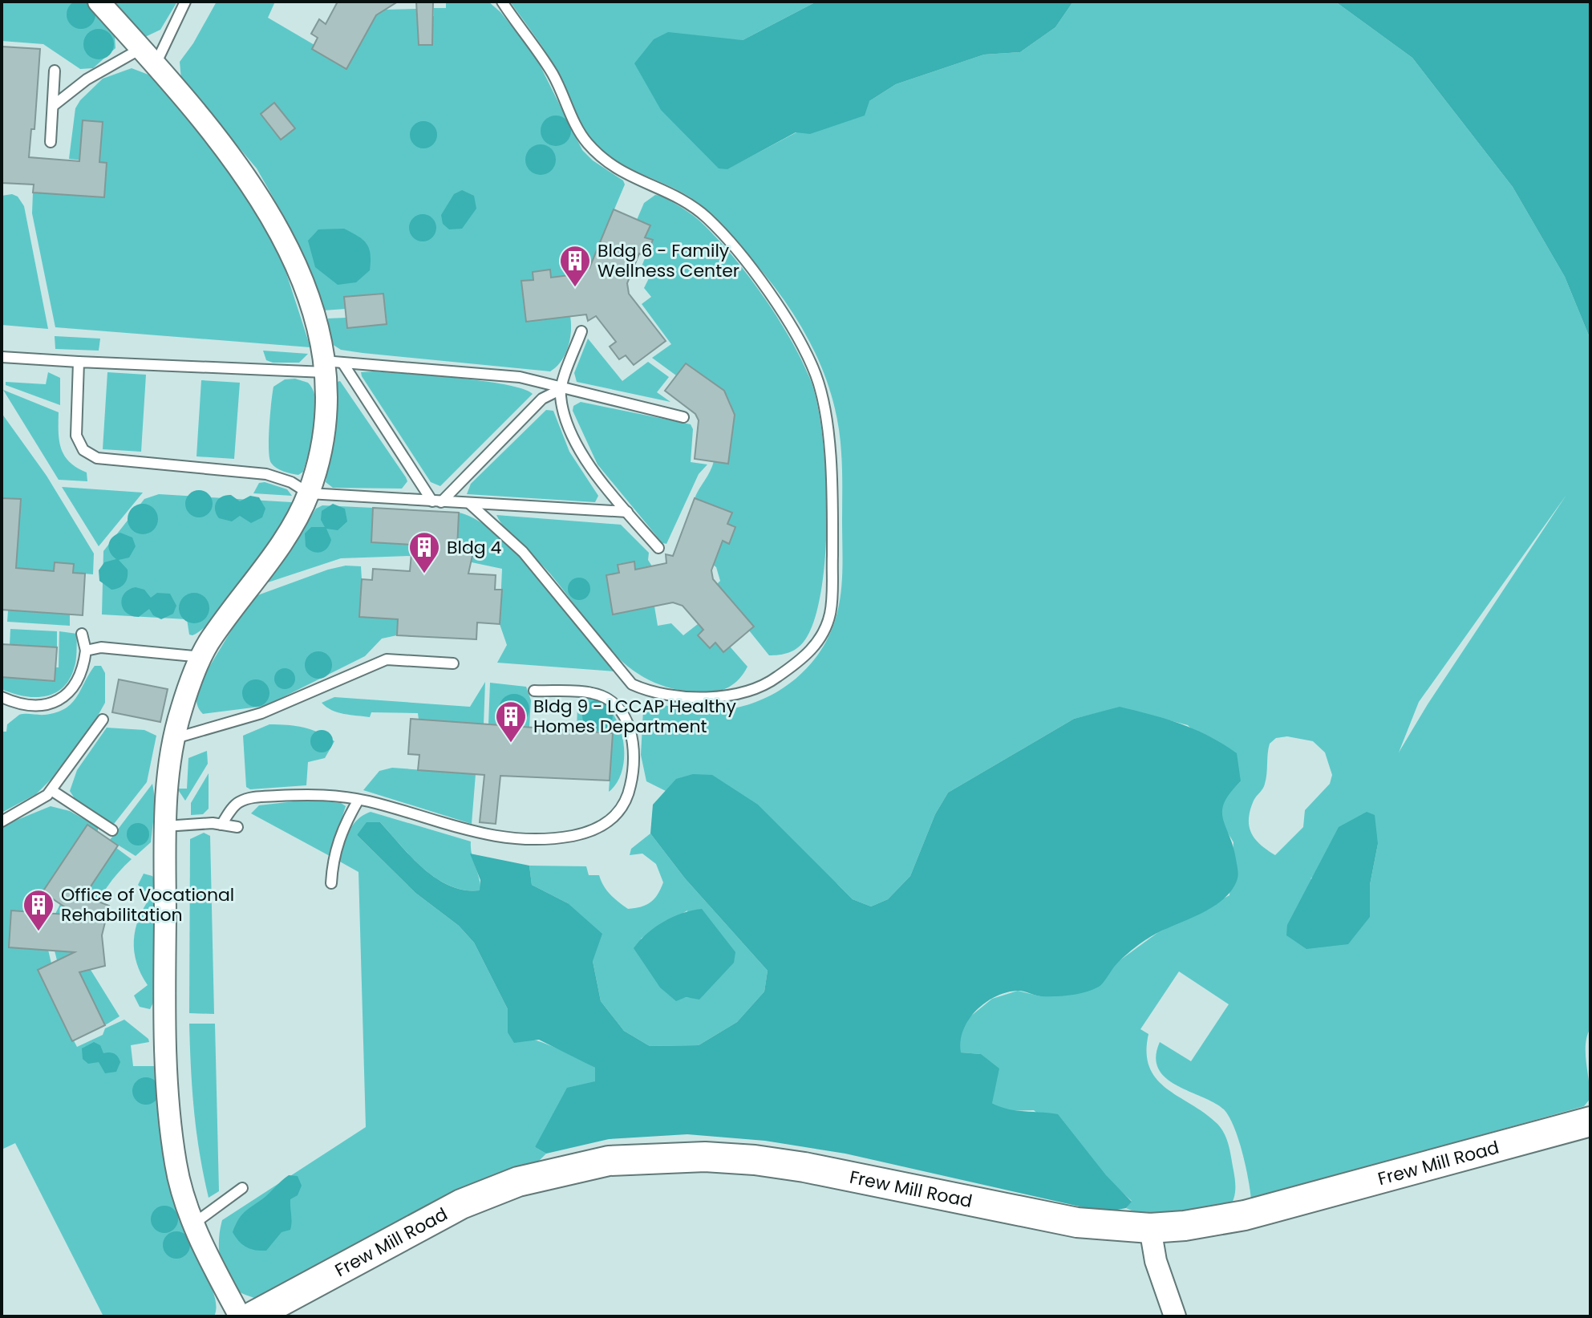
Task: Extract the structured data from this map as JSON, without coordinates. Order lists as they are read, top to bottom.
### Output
{
  "streets": {
    "street": ["Frew Mill Road"]
  },
  "places": {
    "building": [
      "Bldg 6 - Family Wellness Center",
      "Bldg 4",
      "Bldg 9 - LCCAP Healthy Homes Department",
      "Office of Vocational Rehabilitation"
    ]
  }
}
